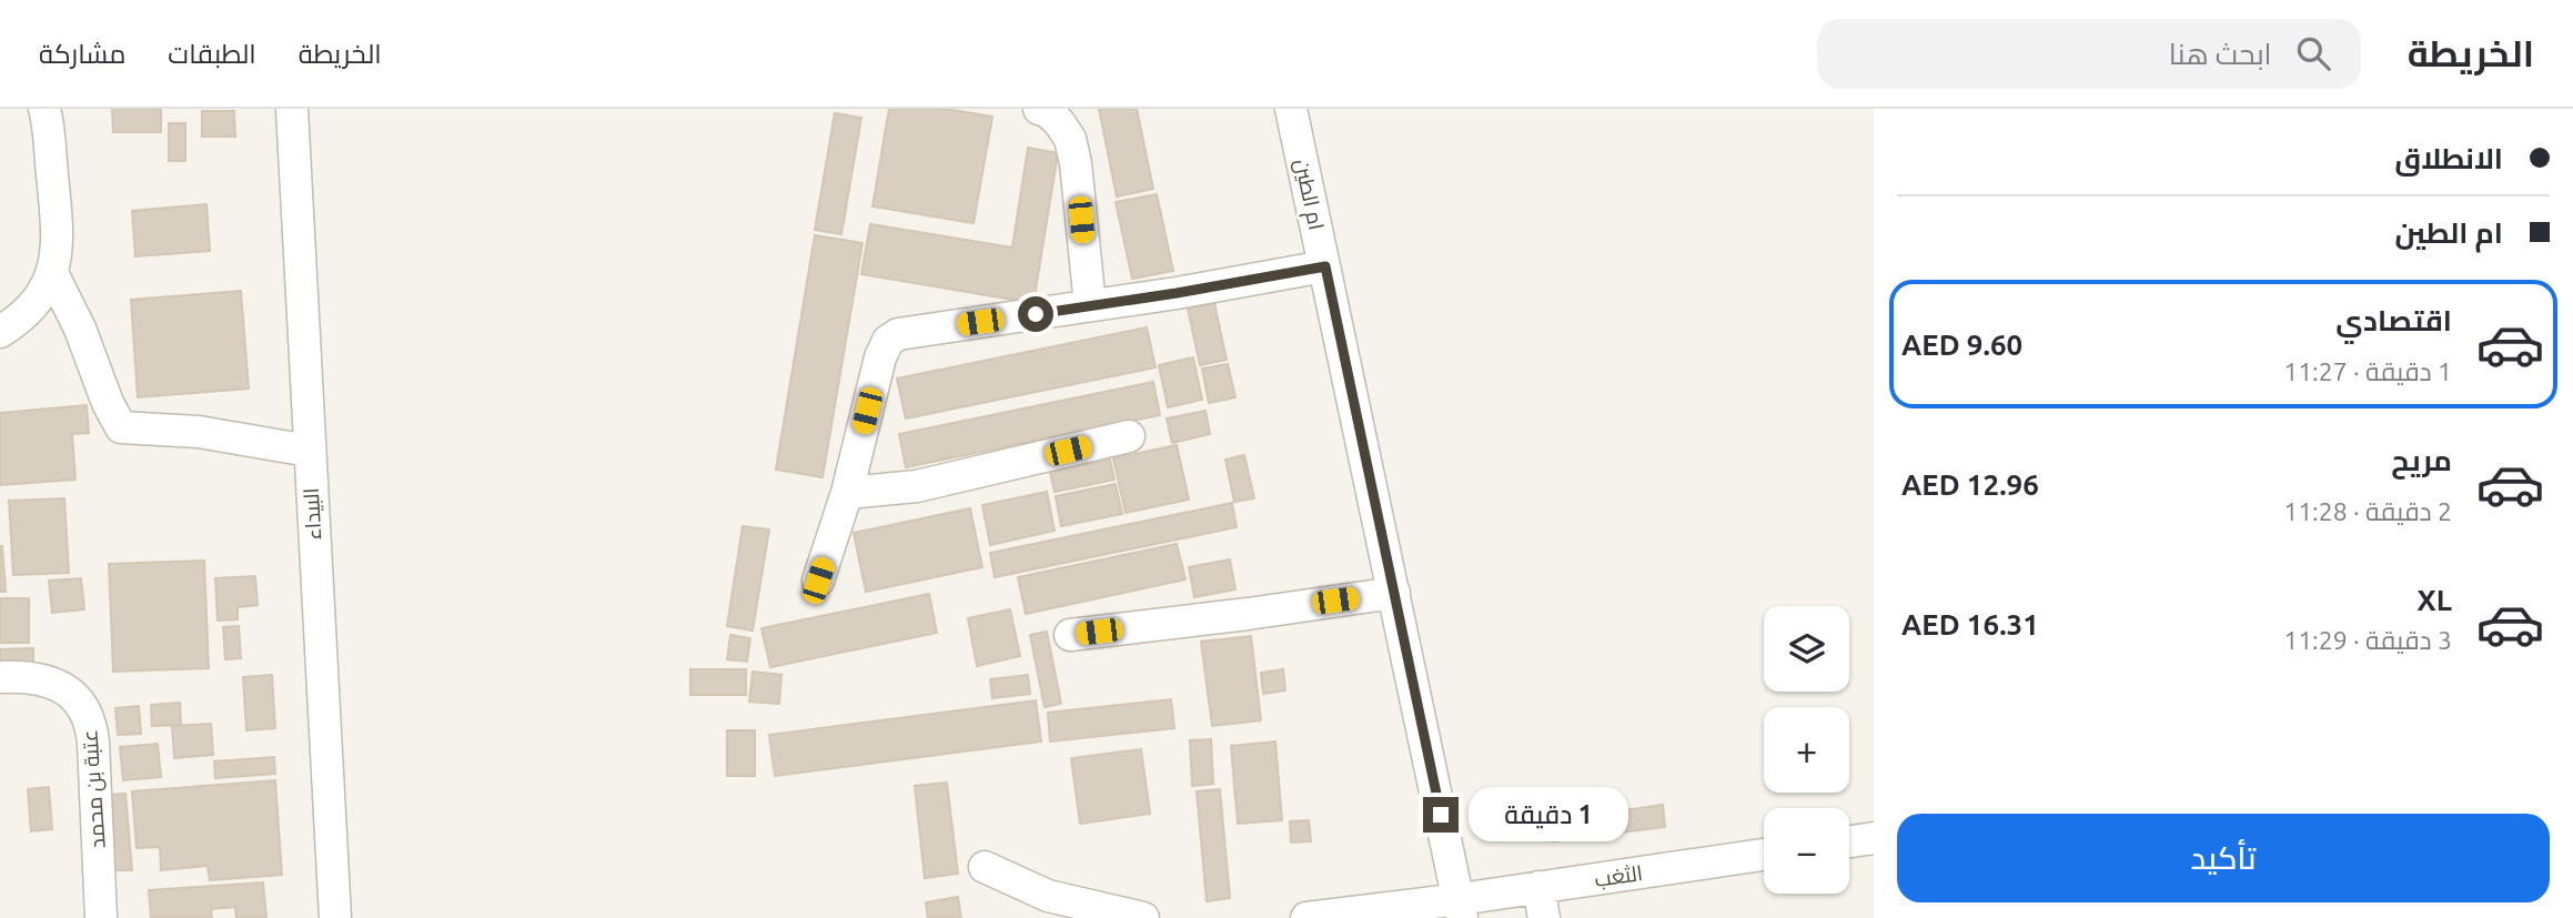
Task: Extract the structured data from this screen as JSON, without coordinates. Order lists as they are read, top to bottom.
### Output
{
  "streets": {
    "street": [
      "ام الطين",
      "البيداء",
      "عتبة بن محمد",
      "الثغب"
    ]
  },
  "crossings": [
    ["ام الطين", "الثغب"]
  ],
  "page": {
    "header": "الخريطة",
    "search": "ابحث هنا",
    "nav": ["الخريطة", "الطبقات", "مشاركة"],
    "banner": ["الانطلاق", "ام الطين"],
    "list": [
      {
        "name": "اقتصادي",
        "note": "1 دقيقة · 11:27",
        "value": "AED 9.60"
      },
      {
        "name": "مريح",
        "note": "2 دقيقة · 11:28",
        "value": "AED 12.96"
      },
      {
        "name": "XL",
        "note": "3 دقيقة · 11:29",
        "value": "AED 16.31"
      }
    ],
    "map_buttons": ["+", "−"],
    "bubble": "1 دقيقة",
    "buttons": "تأكيد"
  }
}
